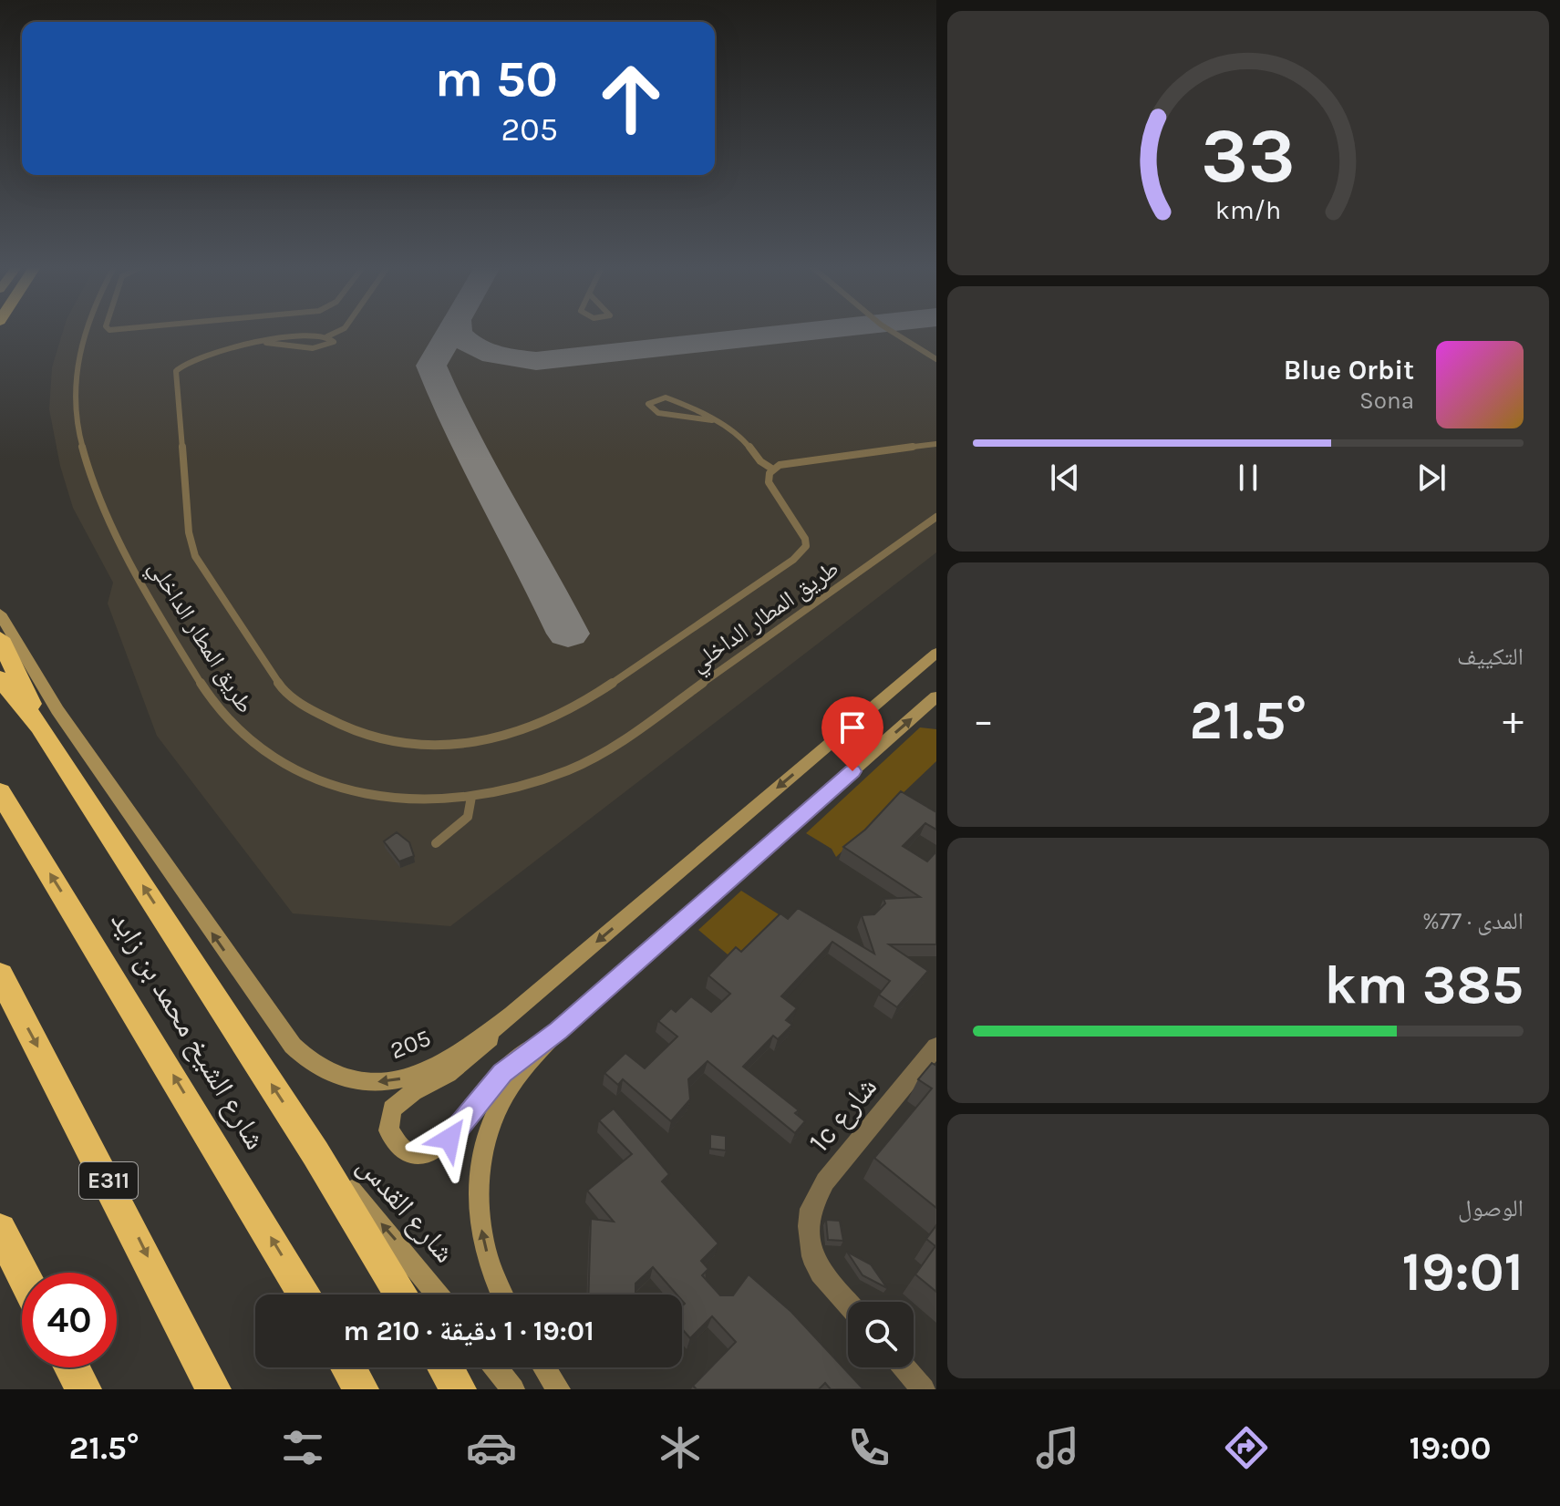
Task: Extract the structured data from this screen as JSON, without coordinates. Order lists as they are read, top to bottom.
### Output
{
  "streets": {
    "highway": ["شارع الشيخ محمد بن زايد", "E311"],
    "street": ["205", "1c شارع", "شارع القدس"],
    "lane": ["طريق المطار الداخلي"]
  },
  "one_way": ["شارع القدس"],
  "page": {
    "turn": ["50 m", "205"],
    "song": ["Blue Orbit", "Sona"],
    "tile": [
      "التكييف",
      ["المدى · 77%", "385 km"],
      ["الوصول", "19:01"]
    ],
    "heat": ["−", "21.5°", "+"],
    "limit": "40",
    "trip": "19:01 · 1 دقيقة · 210 m",
    "tabs": ["19:00", "21.5°"],
    "gauge": ["33", "km/h"]
  }
}
